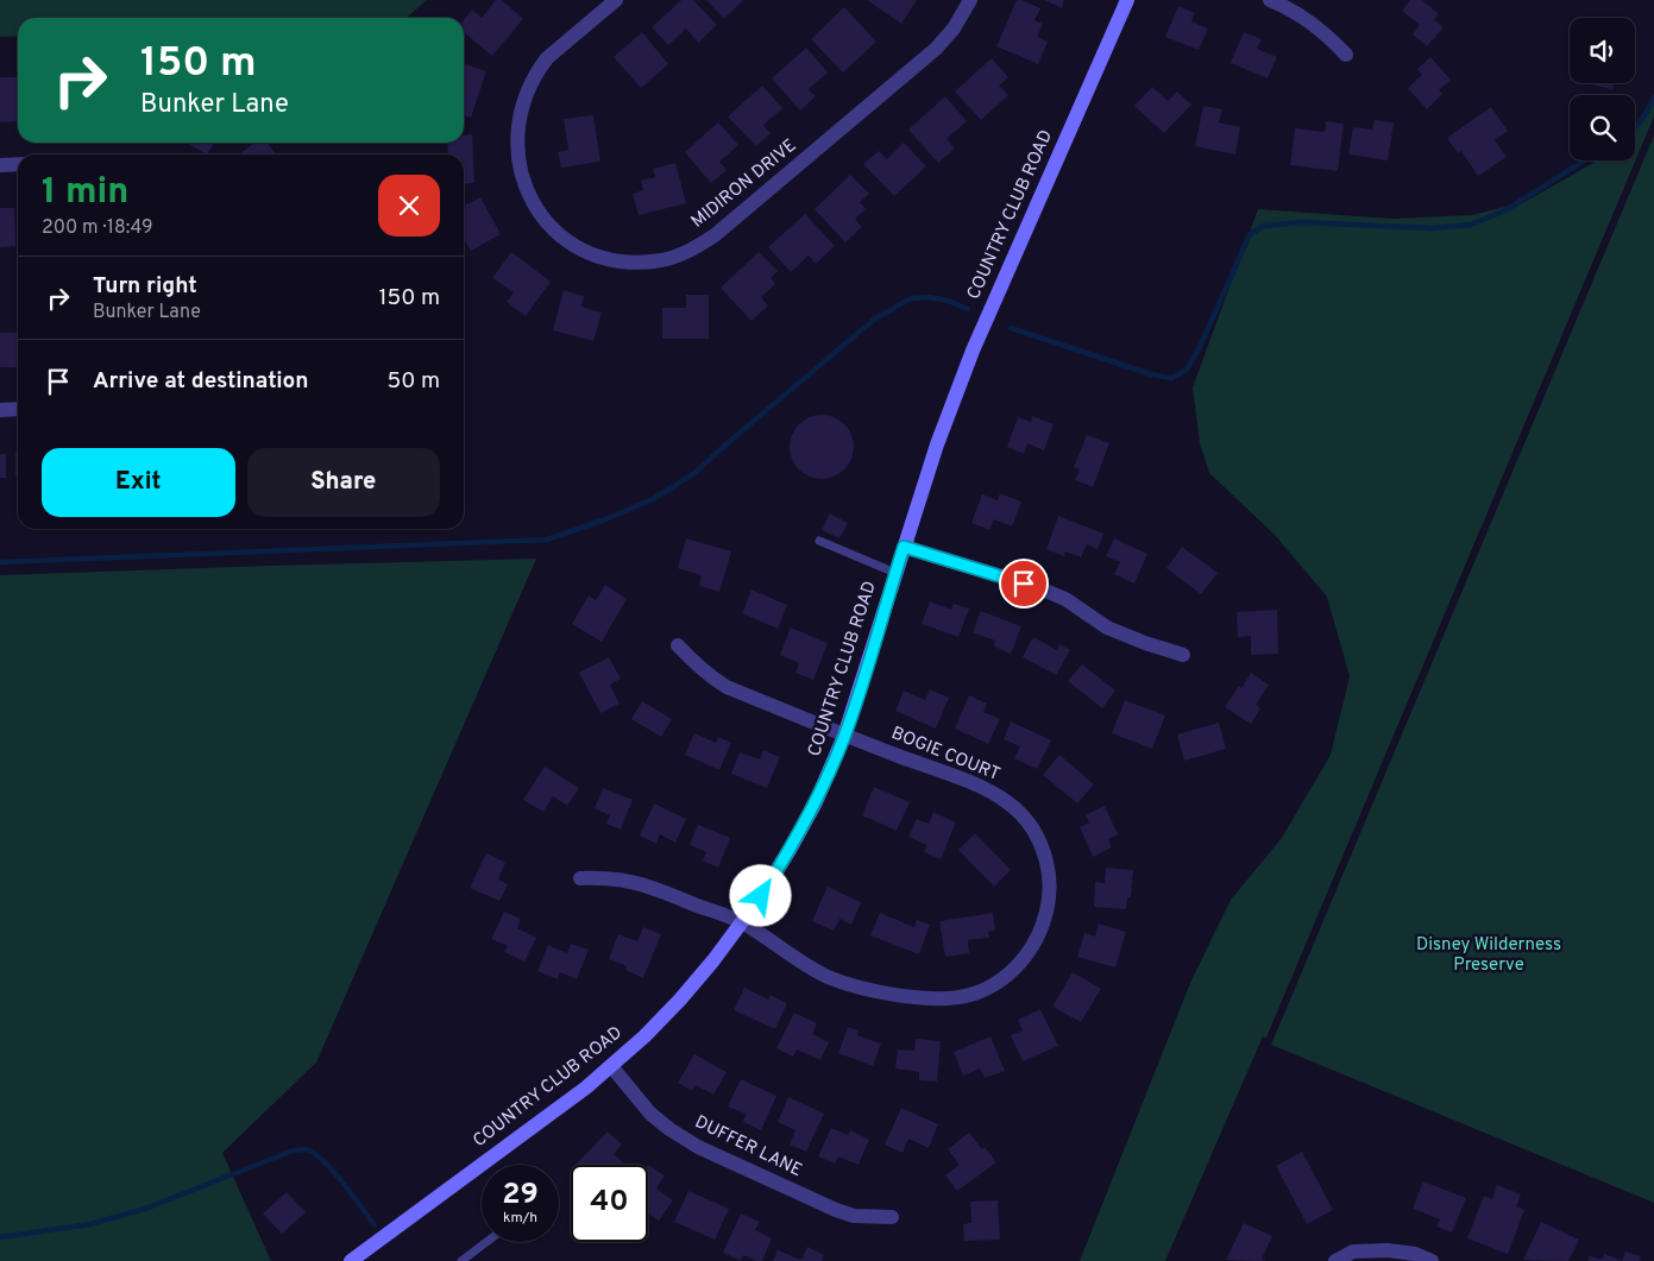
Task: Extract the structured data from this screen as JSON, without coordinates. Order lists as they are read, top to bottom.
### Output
{
  "streets": {
    "street": [
      "MIDIRON DRIVE",
      "COUNTRY CLUB ROAD",
      "BOGIE COURT",
      "DUFFER LANE"
    ]
  },
  "crossings": [
    ["COUNTRY CLUB ROAD", "BOGIE COURT"],
    ["COUNTRY CLUB ROAD", "DUFFER LANE"]
  ],
  "parks": ["Disney Wilderness Preserve"],
  "page": {
    "turn": ["150 m", "Bunker Lane"],
    "heading": ["1 min", "200 m · 18:49"],
    "list": [
      {
        "name": "Turn right",
        "note": "Bunker Lane",
        "value": "150 m"
      },
      {
        "name": "Arrive at destination",
        "value": "50 m"
      }
    ],
    "buttons": ["Exit", "Share"],
    "speed": "29 km/h",
    "limit": "40"
  }
}
